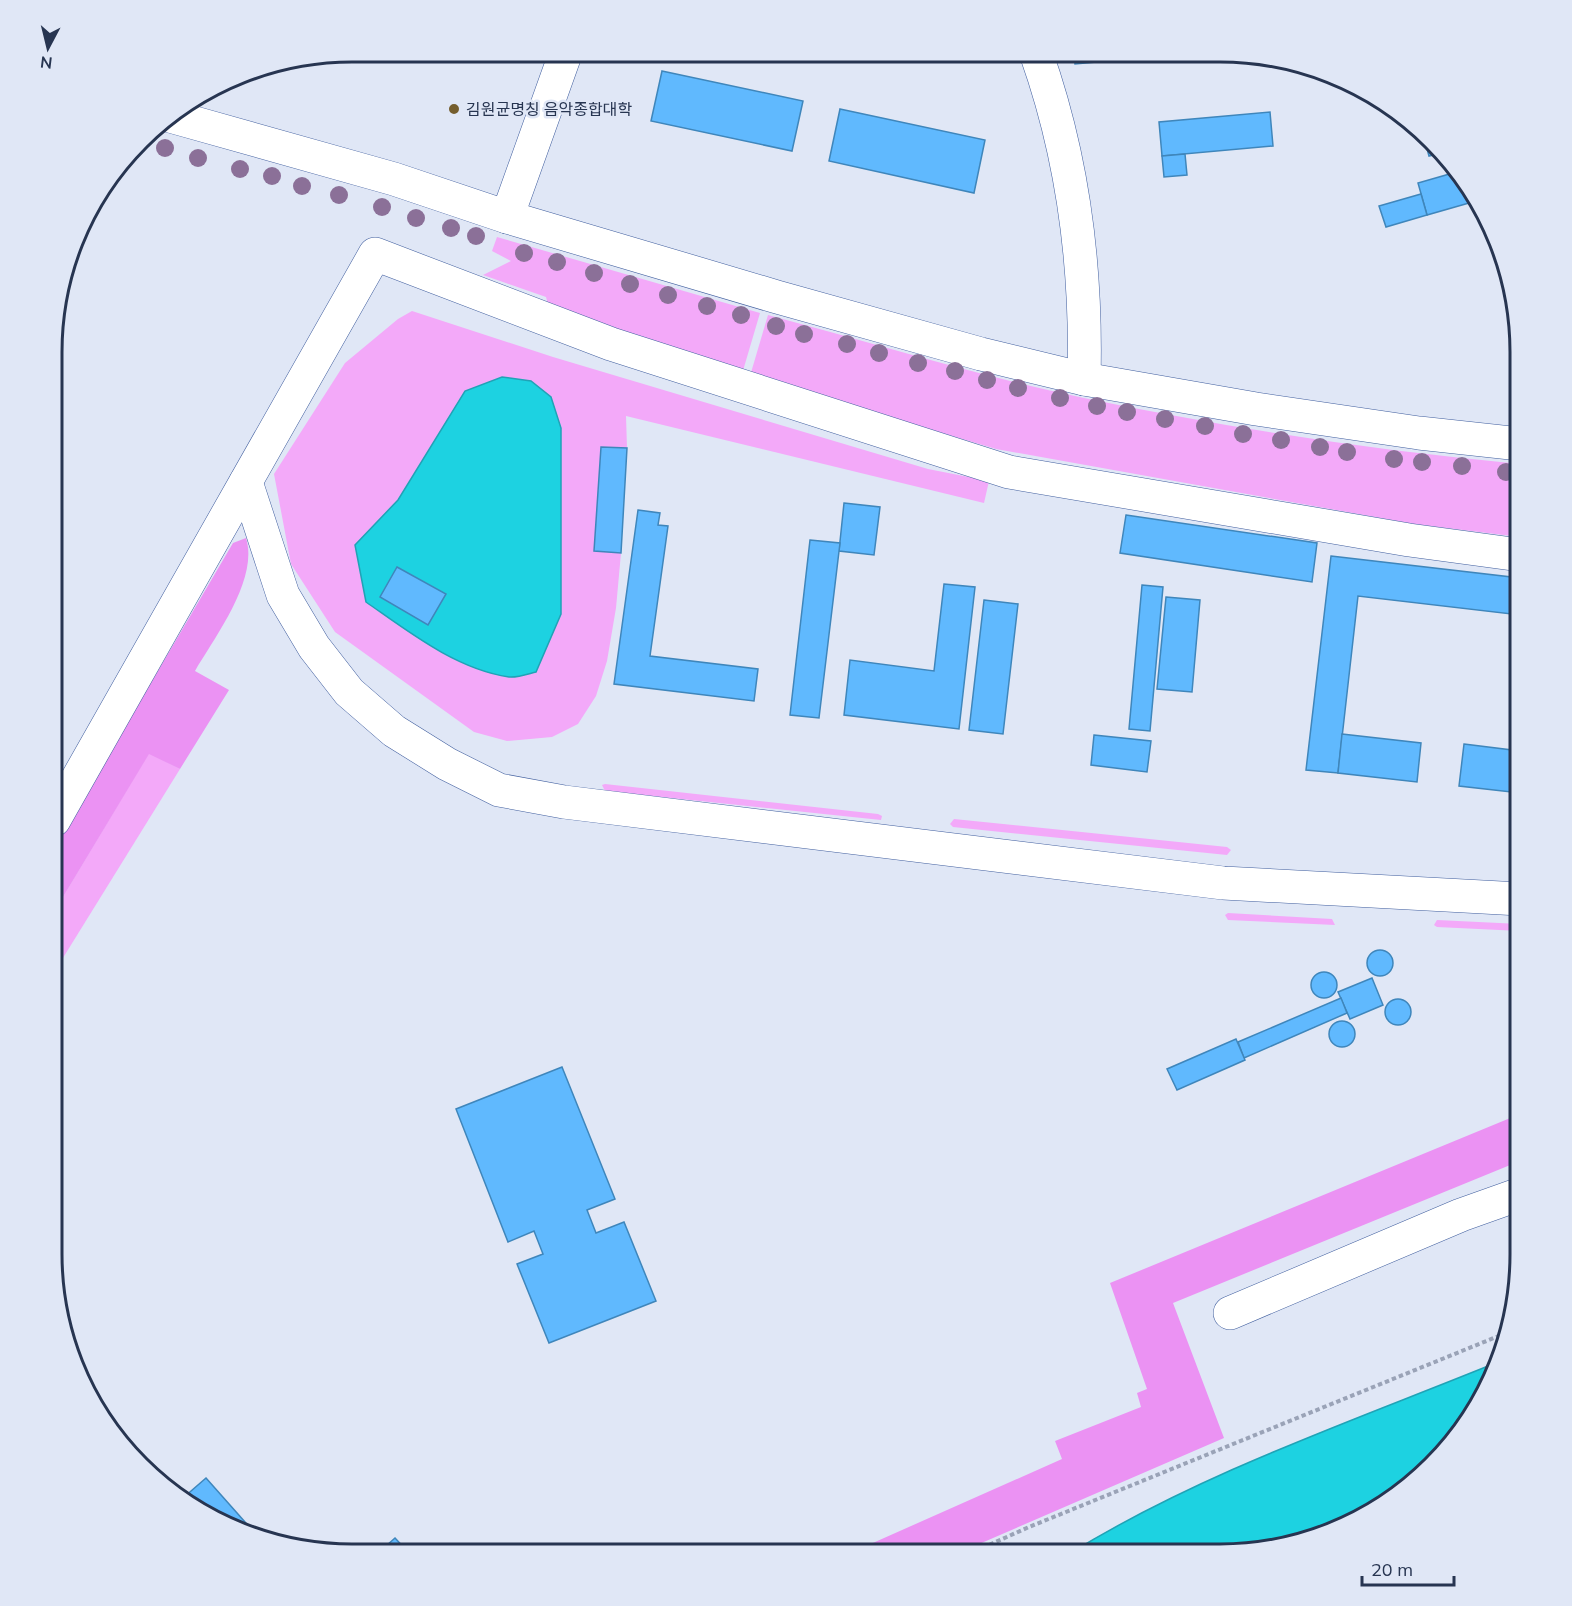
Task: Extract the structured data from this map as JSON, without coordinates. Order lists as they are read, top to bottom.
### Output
{
  "places": ["김원균명칭 음악종합대학"],
  "scale_bar": "20 m",
  "north": "bottom"
}
